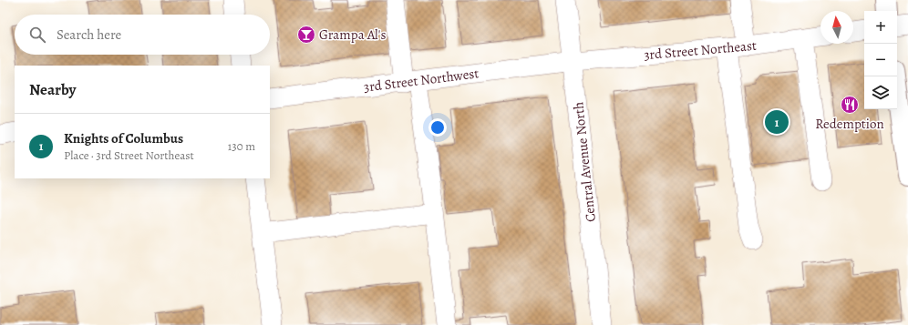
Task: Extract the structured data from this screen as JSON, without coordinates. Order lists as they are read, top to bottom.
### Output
{
  "streets": {
    "street": ["3rd Street Northeast", "3rd Street Northwest", "Central Avenue North"]
  },
  "crossings": [
    ["3rd Street Northeast", "3rd Street Northwest"],
    ["3rd Street Northeast", "Central Avenue North"],
    ["3rd Street Northwest", "Central Avenue North"]
  ],
  "places": {
    "bar": ["Grampa Al's"],
    "restaurant": ["Redemption"]
  },
  "north": "top",
  "page": {
    "map_buttons": ["+", "−"],
    "search": "Search here",
    "heading": "Nearby",
    "pins": "1",
    "list": [
      {
        "mark": "1",
        "name": "Knights of Columbus",
        "note": "Place · 3rd Street Northeast",
        "value": "130 m"
      }
    ]
  }
}
